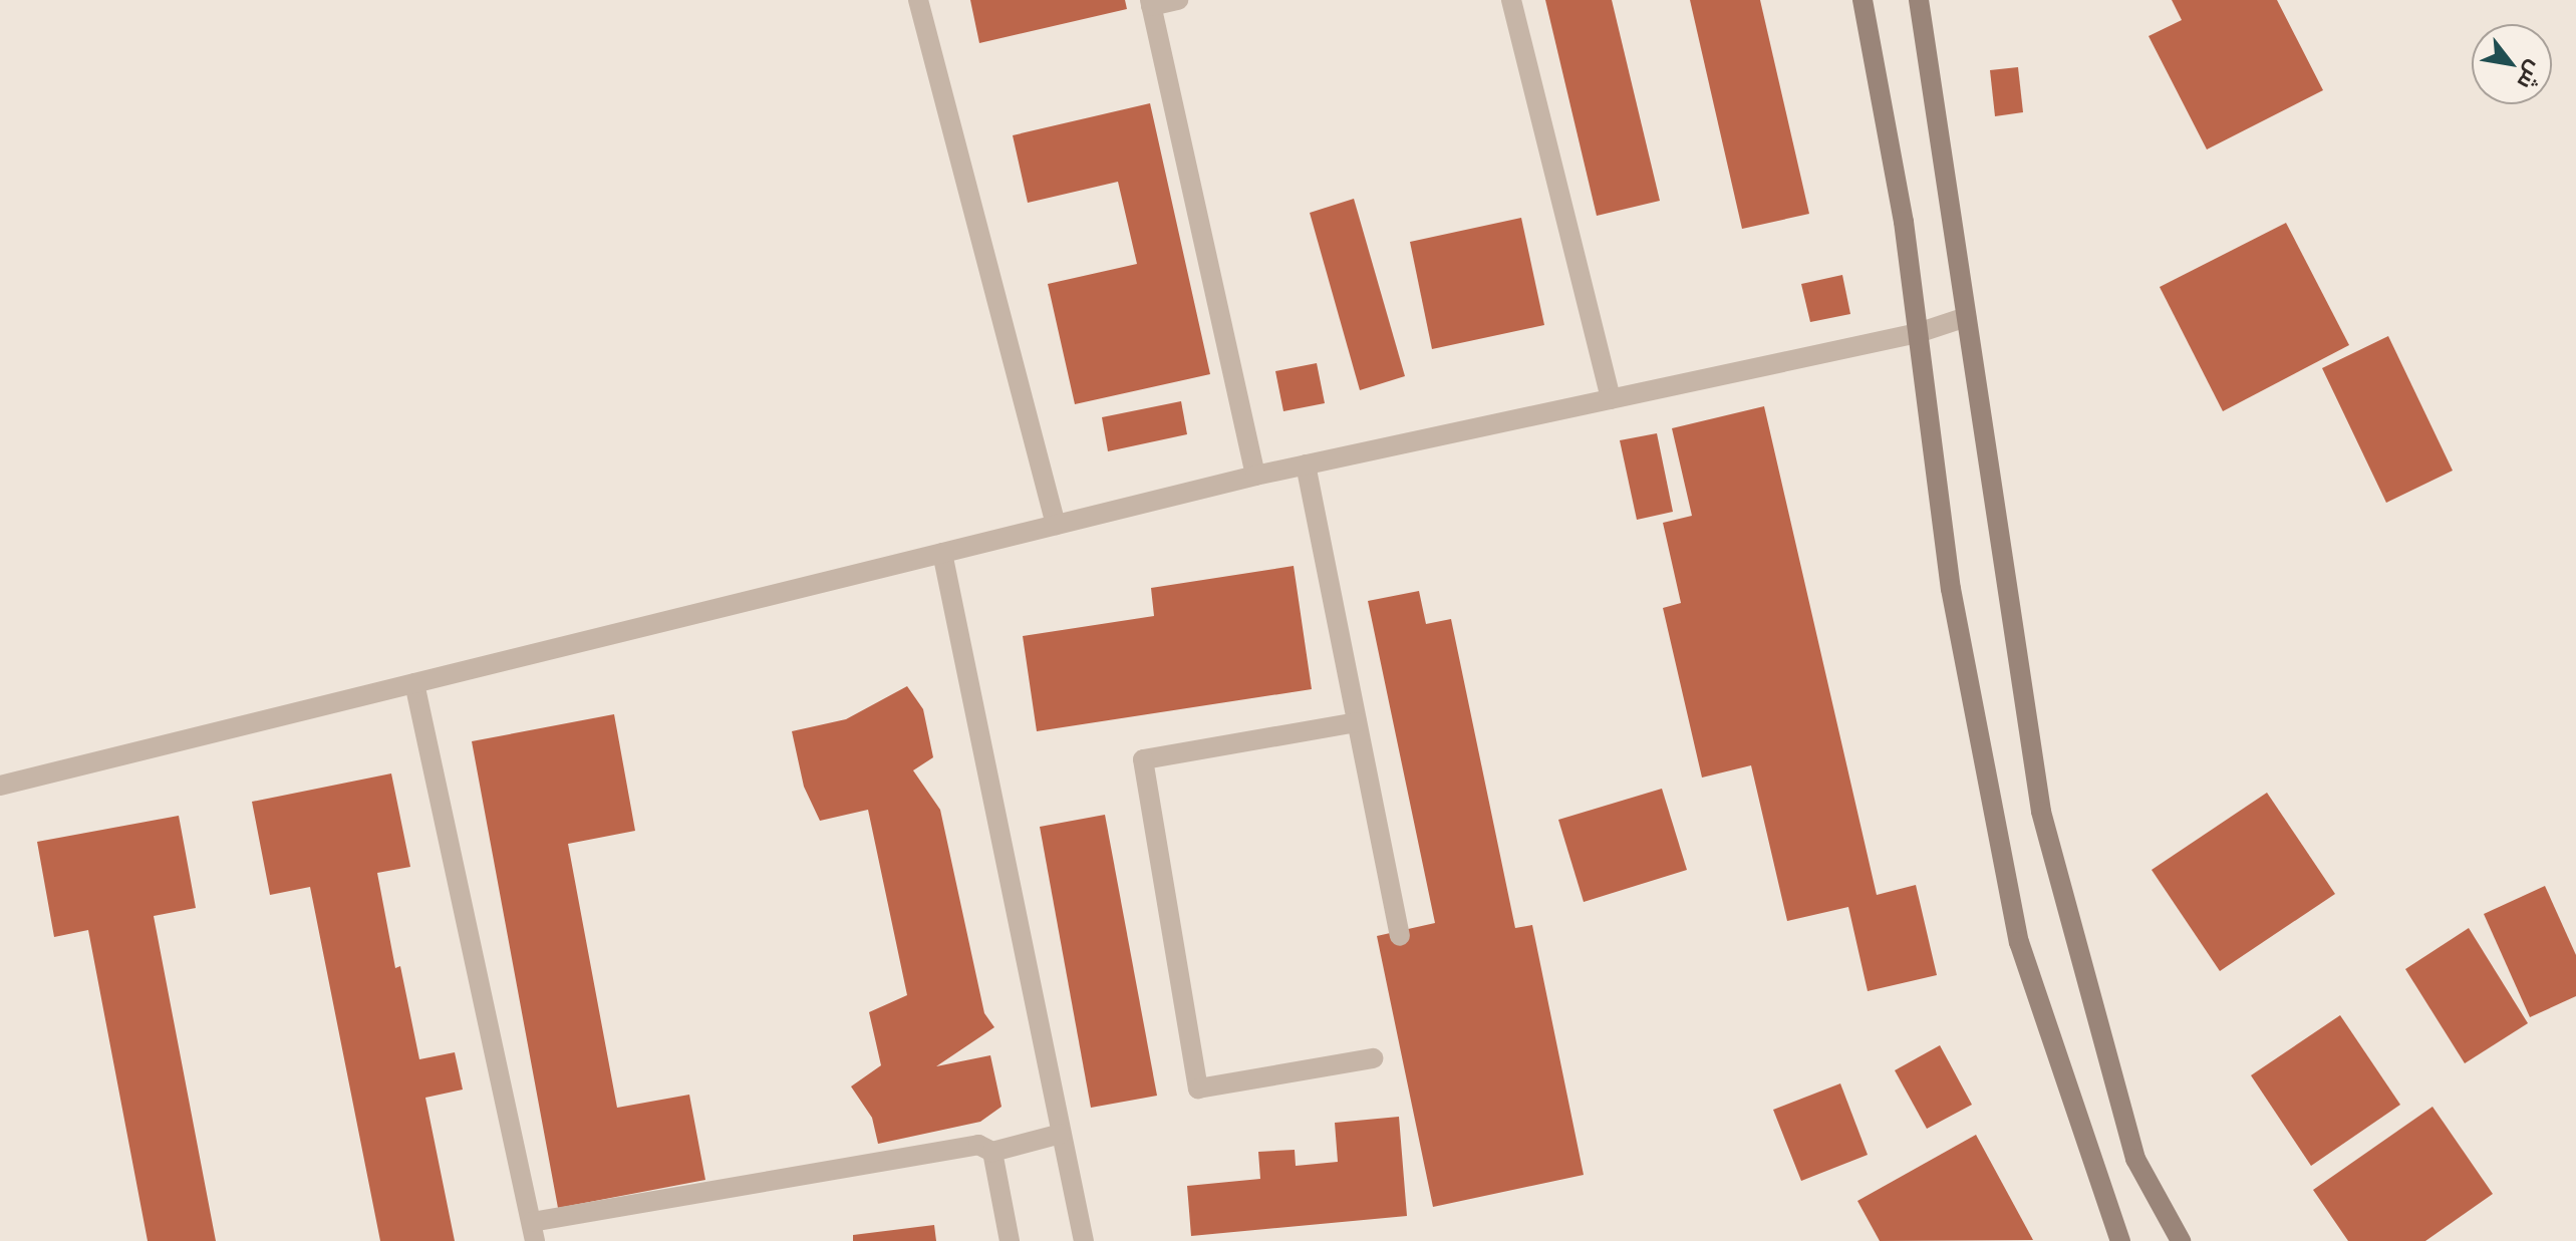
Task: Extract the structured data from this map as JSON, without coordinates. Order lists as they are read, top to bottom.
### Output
{
  "north": "bottom right"
}
